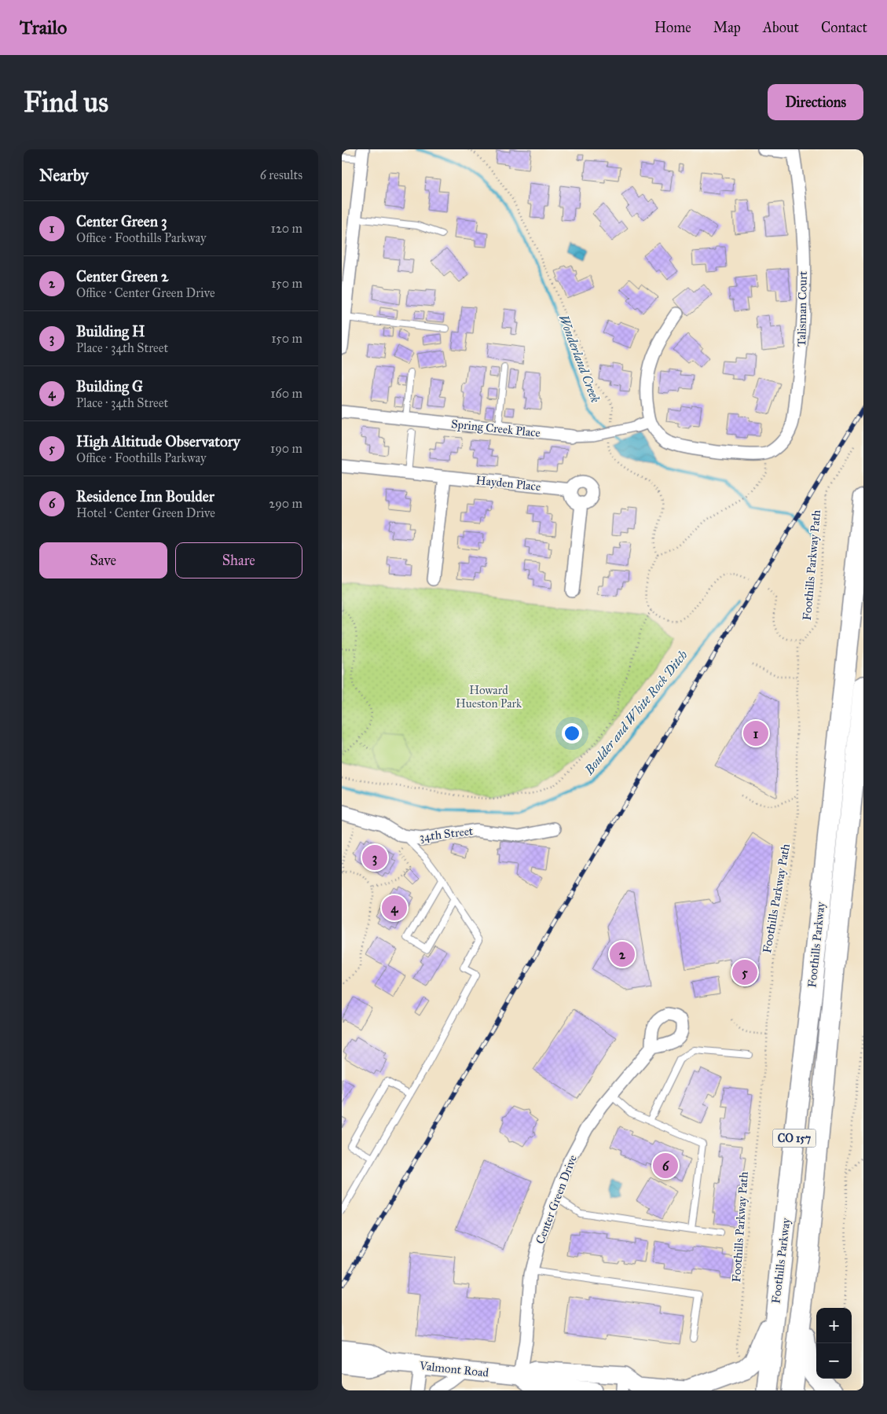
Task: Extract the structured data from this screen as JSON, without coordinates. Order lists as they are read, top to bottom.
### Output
{
  "streets": {
    "highway": ["Foothills Parkway", "CO 157"],
    "main road": ["Valmont Road"],
    "street": [
      "Talisman Court",
      "Spring Creek Place",
      "Hayden Place",
      "34th Street",
      "Center Green Drive"
    ],
    "path": ["Foothills Parkway Path"]
  },
  "crossings": [
    ["Center Green Drive", "Valmont Road"]
  ],
  "water": ["Wonderland Creek", "Boulder and White Rock Ditch"],
  "parks": ["Howard Hueston Park"],
  "page": {
    "header": "Trailo",
    "nav": [
      "Home",
      "Map",
      "About",
      "Contact"
    ],
    "buttons": [
      "Directions",
      ["Save", "Share"]
    ],
    "title": "Find us",
    "heading": ["Nearby", "6 results"],
    "list": [
      {
        "mark": "1",
        "name": "Center Green 3",
        "note": "Office · Foothills Parkway",
        "value": "120 m"
      },
      {
        "mark": "2",
        "name": "Center Green 2",
        "note": "Office · Center Green Drive",
        "value": "150 m"
      },
      {
        "mark": "3",
        "name": "Building H",
        "note": "Place · 34th Street",
        "value": "150 m"
      },
      {
        "mark": "4",
        "name": "Building G",
        "note": "Place · 34th Street",
        "value": "160 m"
      },
      {
        "mark": "5",
        "name": "High Altitude Observatory",
        "note": "Office · Foothills Parkway",
        "value": "190 m"
      },
      {
        "mark": "6",
        "name": "Residence Inn Boulder",
        "note": "Hotel · Center Green Drive",
        "value": "290 m"
      }
    ],
    "pins": [
      "1",
      "3",
      "4",
      "2",
      "5",
      "6"
    ],
    "map_buttons": ["+", "−"]
  }
}
